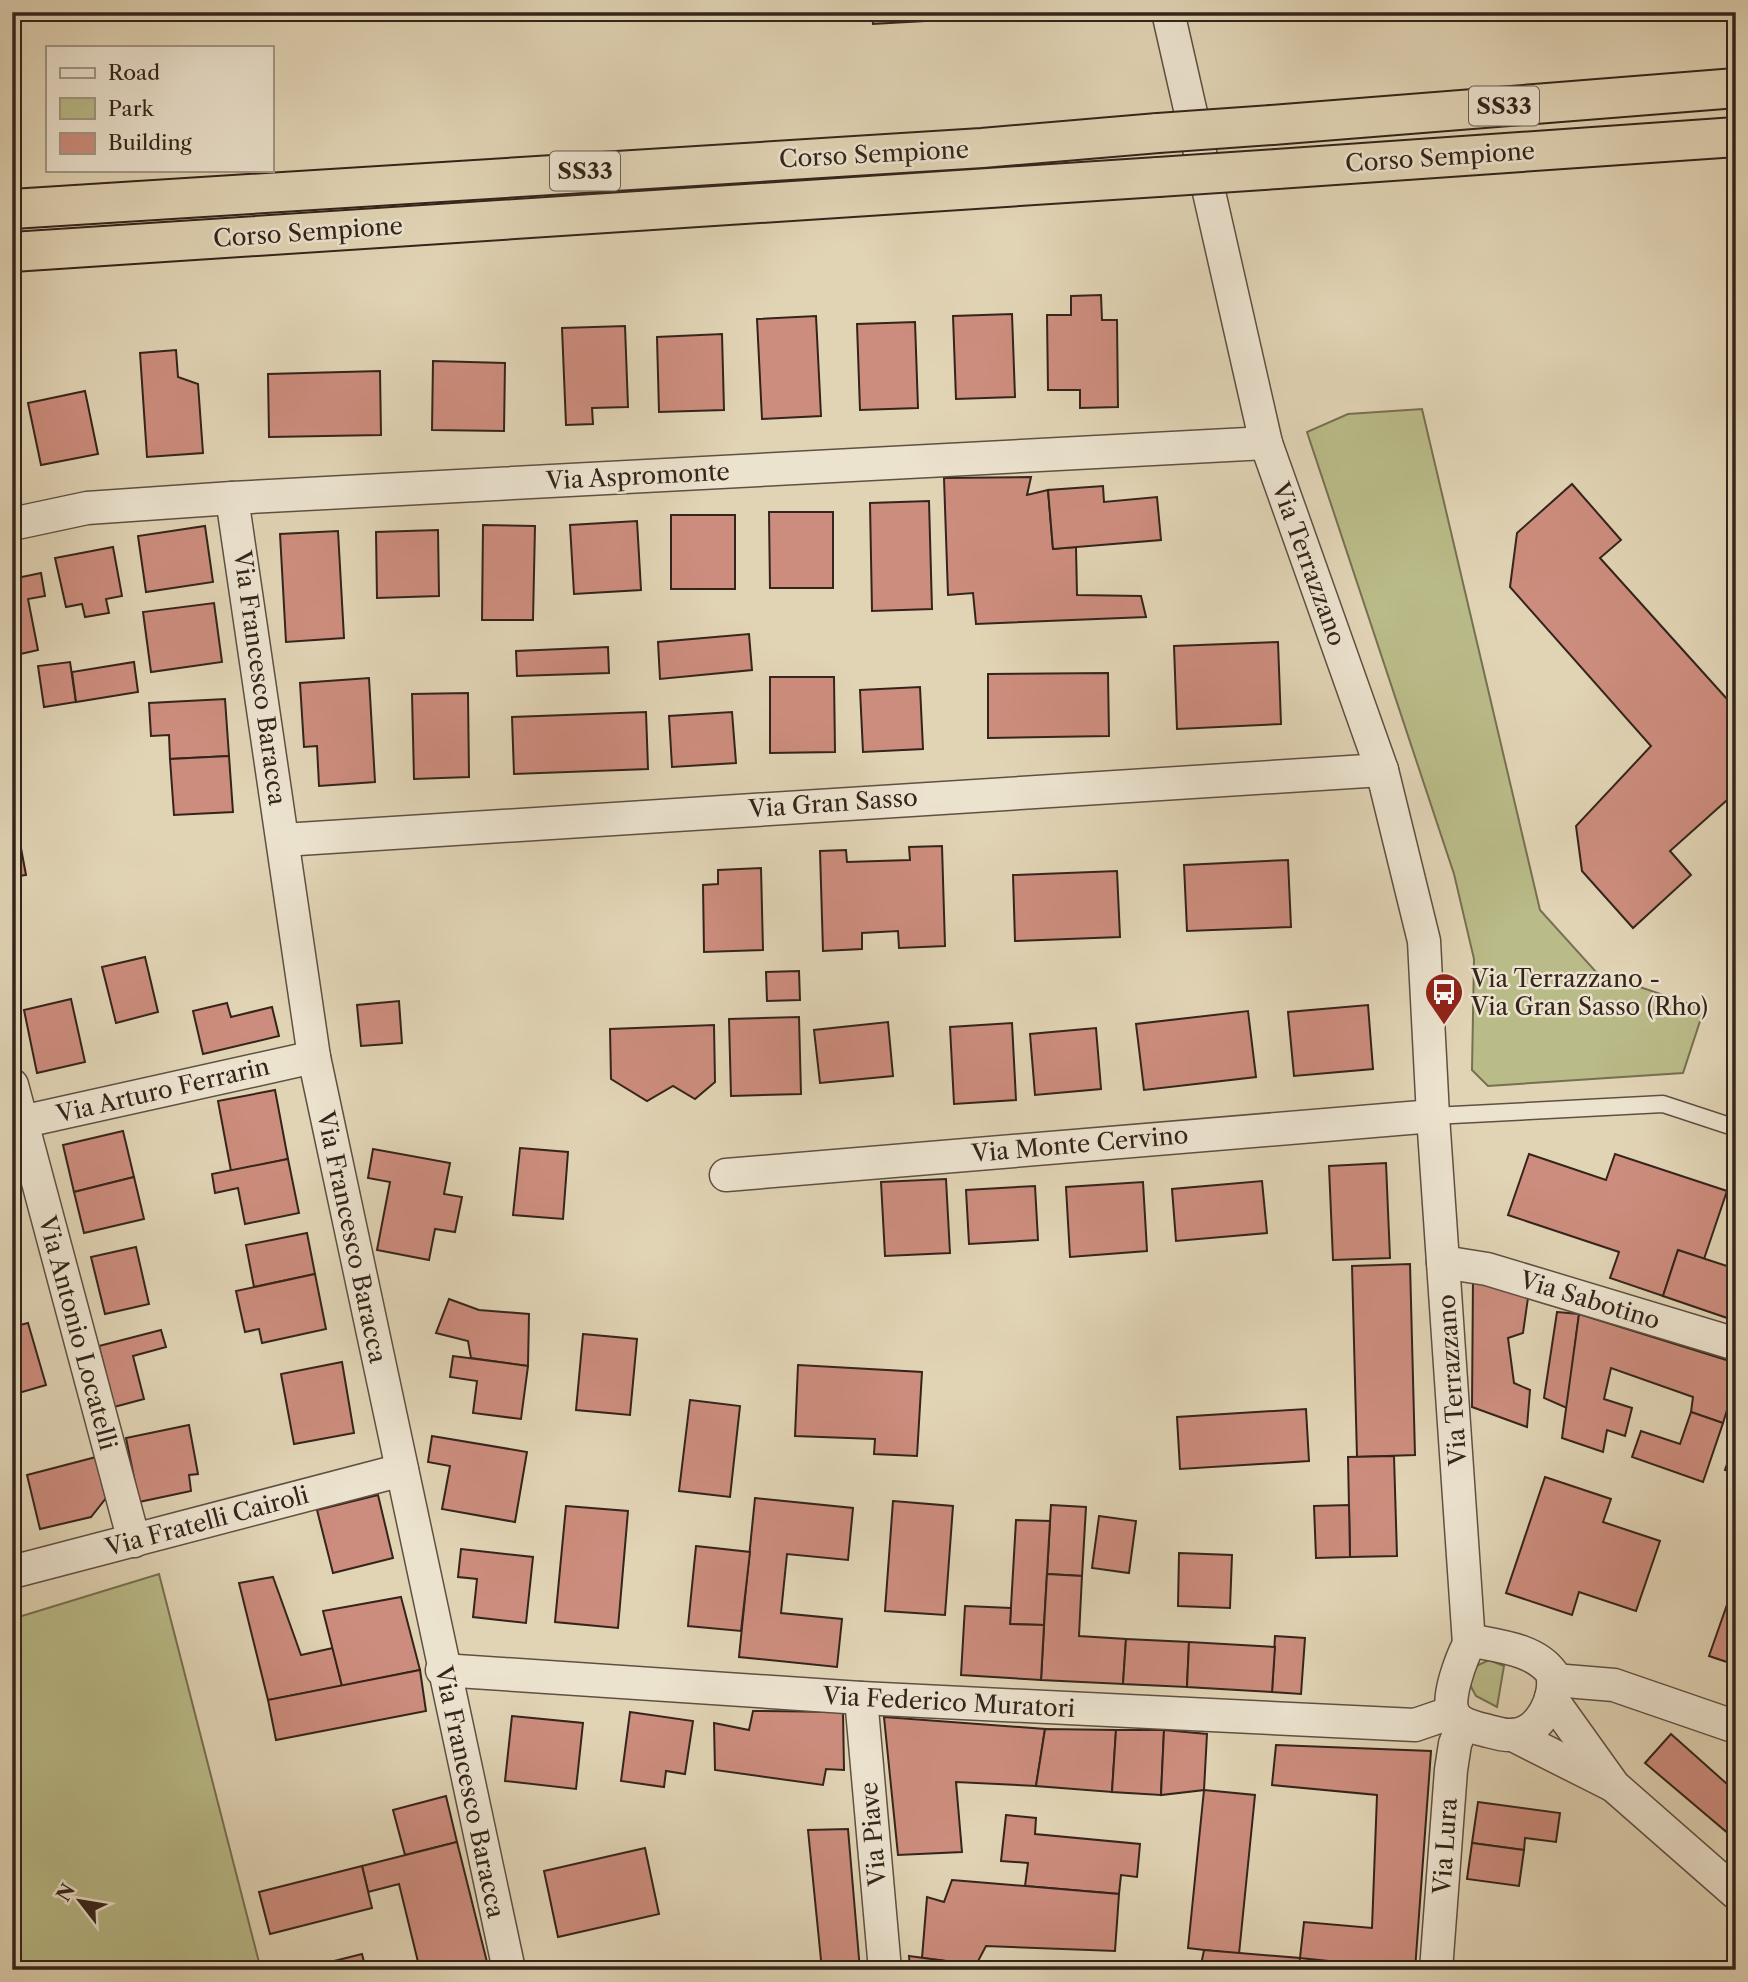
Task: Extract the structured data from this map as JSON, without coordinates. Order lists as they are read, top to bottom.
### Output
{
  "streets": {
    "highway": ["SS33", "Corso Sempione"],
    "street": [
      "Via Aspromonte",
      "Via Terrazzano",
      "Via Francesco Baracca",
      "Via Gran Sasso",
      "Via Arturo Ferrarin",
      "Via Monte Cervino",
      "Via Sabotino",
      "Via Antonio Locatelli",
      "Via Fratelli Cairoli",
      "Via Federico Muratori",
      "Via Piave",
      "Via Lura"
    ]
  },
  "crossings": [
    ["Via Aspromonte", "Via Terrazzano"],
    ["Via Aspromonte", "Via Francesco Baracca"],
    ["Via Terrazzano", "Via Gran Sasso"],
    ["Via Terrazzano", "Via Monte Cervino"],
    ["Via Terrazzano", "Via Sabotino"],
    ["Via Terrazzano", "Via Federico Muratori"],
    ["Via Terrazzano", "Via Lura"],
    ["Via Francesco Baracca", "Via Gran Sasso"],
    ["Via Francesco Baracca", "Via Arturo Ferrarin"],
    ["Via Francesco Baracca", "Via Fratelli Cairoli"],
    ["Via Francesco Baracca", "Via Federico Muratori"],
    ["Via Arturo Ferrarin", "Via Antonio Locatelli"],
    ["Via Antonio Locatelli", "Via Fratelli Cairoli"],
    ["Via Federico Muratori", "Via Piave"],
    ["Via Federico Muratori", "Via Lura"]
  ],
  "places": {
    "bus stop": ["Via Terrazzano - Via Gran Sasso (Rho)"]
  },
  "legend": ["Road", "Park", "Building"],
  "north": "top left"
}
